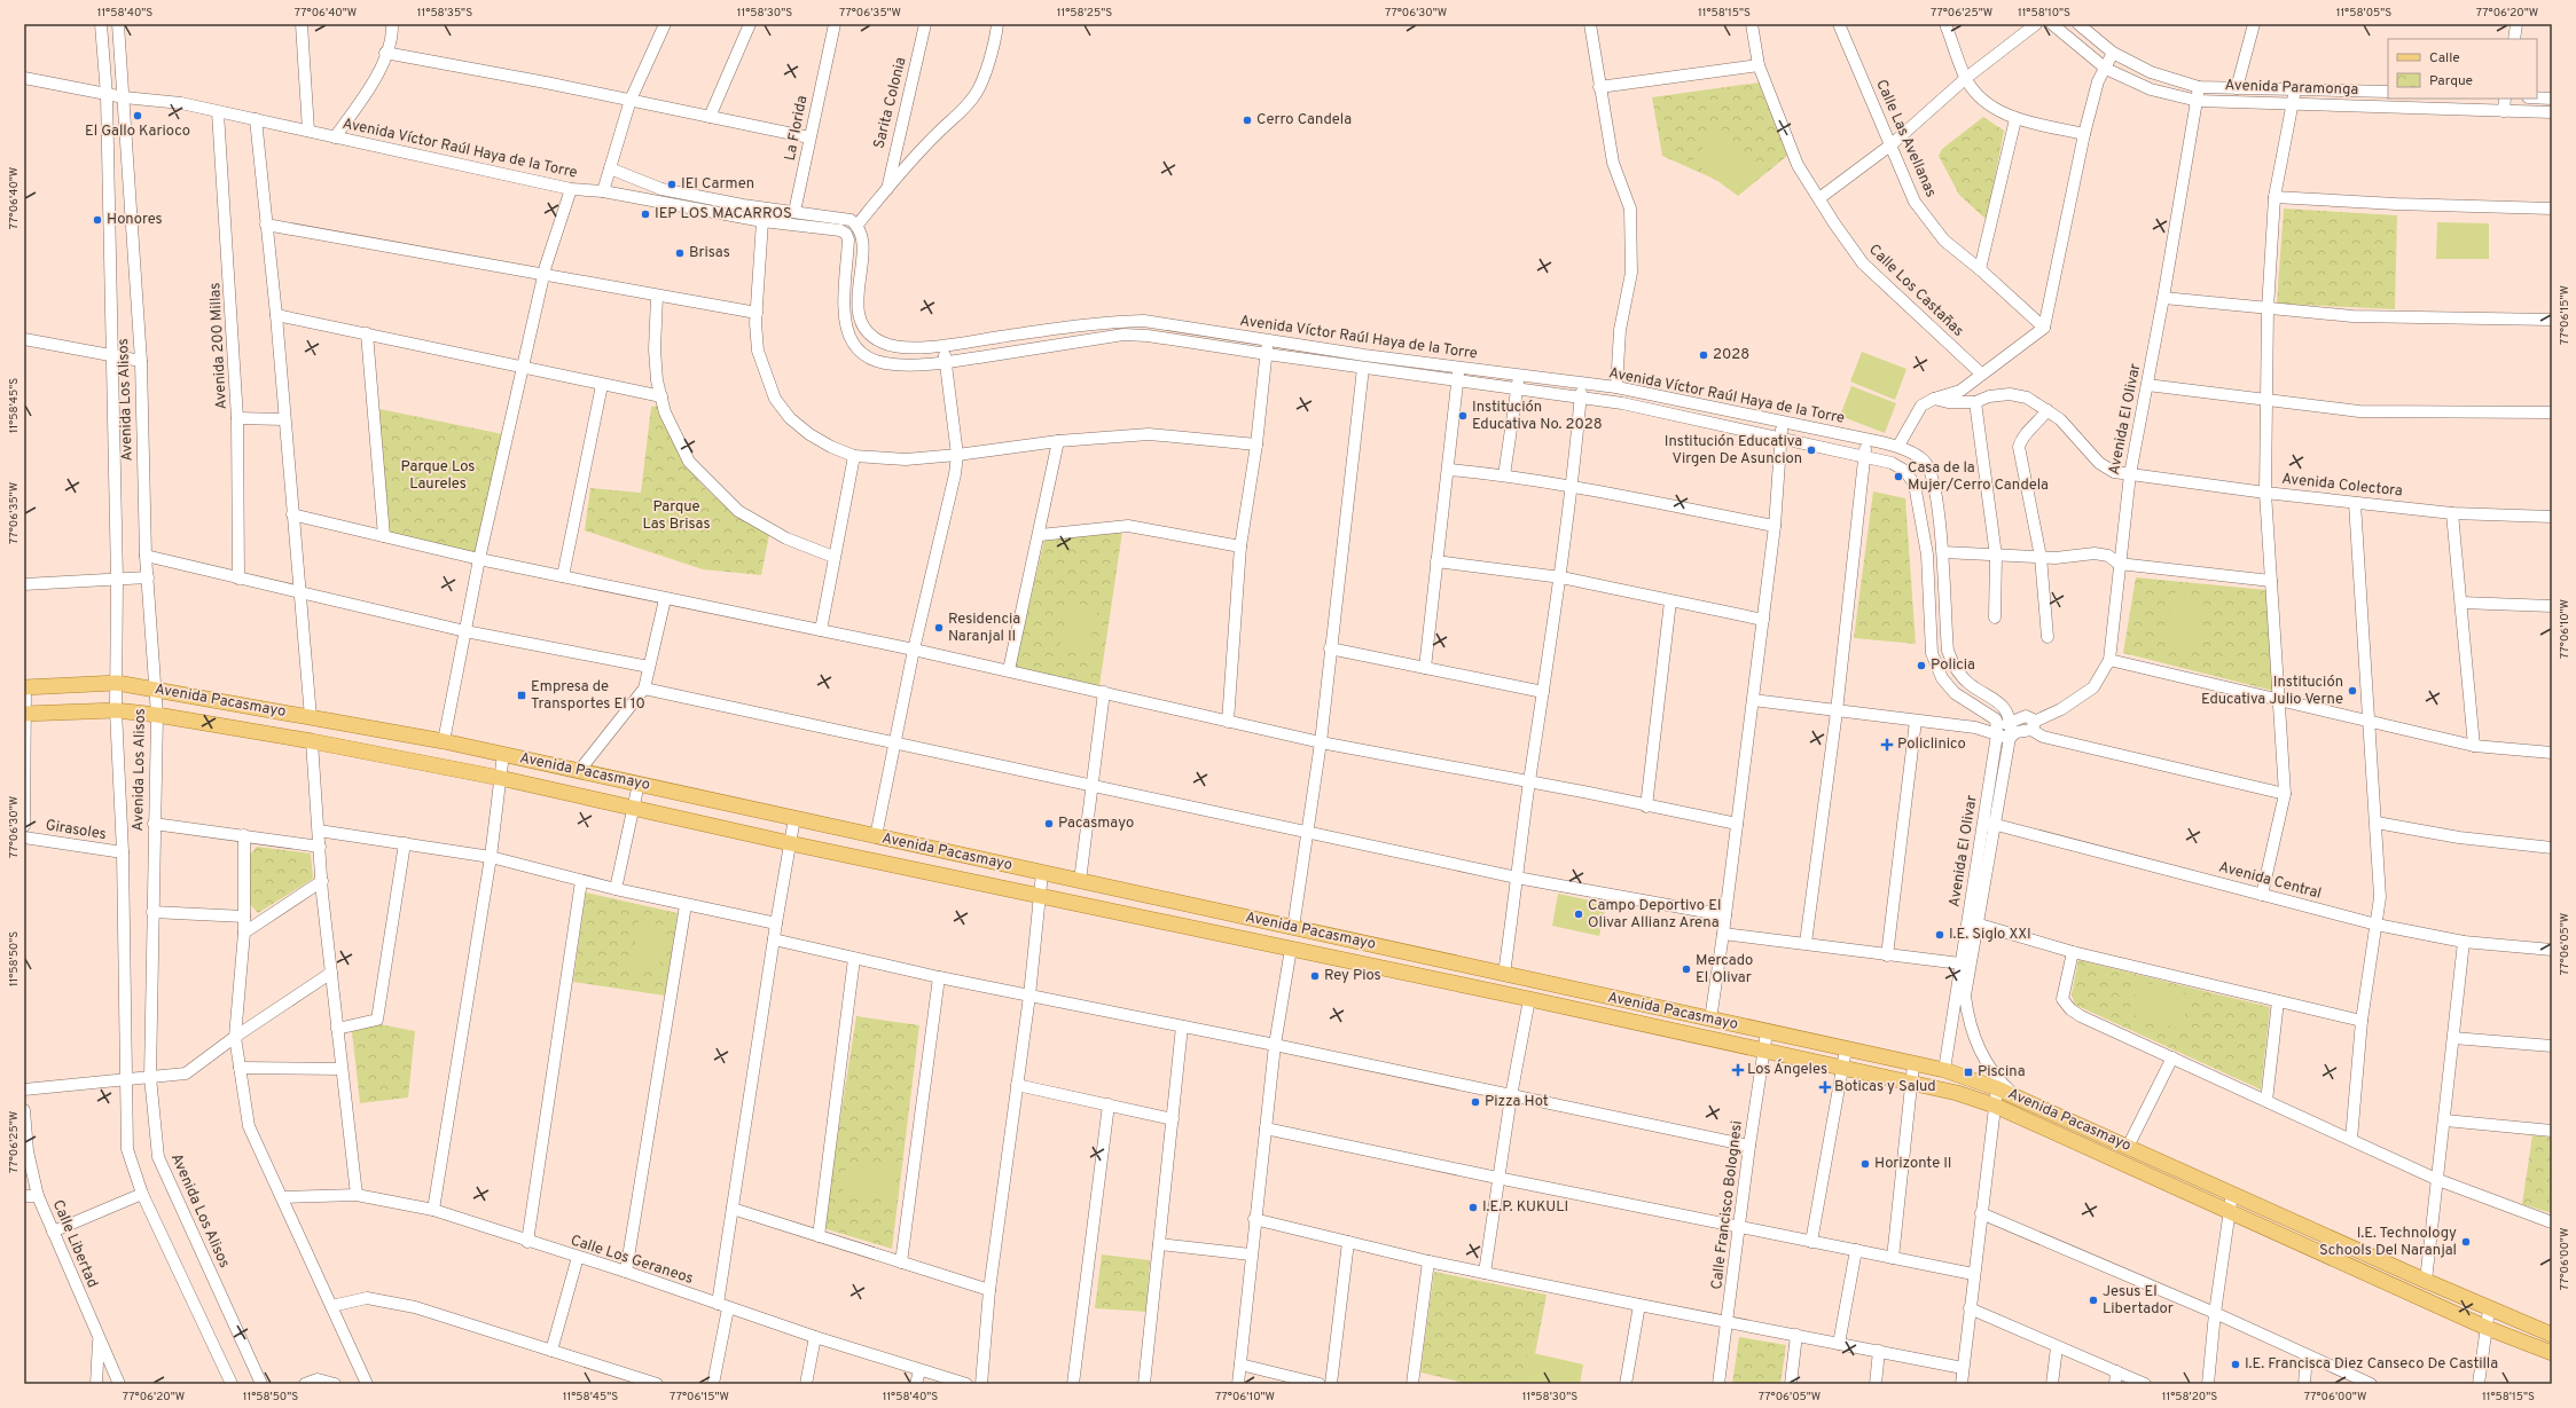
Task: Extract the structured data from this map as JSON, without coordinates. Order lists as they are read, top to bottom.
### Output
{
  "streets": {
    "main road": ["Avenida Pacasmayo"],
    "street": [
      "Avenida Paramonga",
      "Sarita Colonia",
      "La Florida",
      "Calle Las Avellanas",
      "Avenida Víctor Raúl Haya de la Torre",
      "Calle Los Castañas",
      "Avenida 200 Millas",
      "Avenida Los Alisos",
      "Avenida El Olivar",
      "Avenida Colectora",
      "Girasoles",
      "Avenida Central",
      "Calle Francisco Bolognesi",
      "Calle Libertad",
      "Calle Los Geraneos"
    ]
  },
  "crossings": [
    ["Avenida Paramonga", "Avenida El Olivar"],
    ["Avenida Víctor Raúl Haya de la Torre", "Avenida 200 Millas"],
    ["Avenida Víctor Raúl Haya de la Torre", "Avenida Los Alisos"],
    ["Avenida Los Alisos", "Avenida Pacasmayo"],
    ["Avenida Los Alisos", "Girasoles"],
    ["Avenida El Olivar", "Avenida Colectora"],
    ["Avenida El Olivar", "Avenida Pacasmayo"],
    ["Avenida El Olivar", "Avenida Central"],
    ["Avenida Pacasmayo", "Calle Francisco Bolognesi"]
  ],
  "parks": ["Parque Los Laureles", "Parque Las Brisas"],
  "places": {
    "other": [
      "El Gallo Karioco",
      "Cerro Candela",
      "IEI Carmen",
      "IEP LOS MACARROS",
      "Honores",
      "Brisas",
      "2028",
      "Institución Educativa No. 2028",
      "Institución Educativa Virgen De Asuncion",
      "Casa de la Mujer/Cerro Candela",
      "Residencia Naranjal II",
      "Policia",
      "Institución Educativa Julio Verne",
      "Pacasmayo",
      "Campo Deportivo El Olivar Allianz Arena",
      "I.E. Siglo XXI",
      "Mercado El Olivar",
      "Rey Pios",
      "Pizza Hot",
      "Horizonte II",
      "I.E.P. KUKULI",
      "I.E. Technology Schools Del Naranjal",
      "Jesus El Libertador",
      "I.E. Francisca Diez Canseco De Castilla"
    ],
    "transit": ["Empresa de Transportes El 10", "Piscina"],
    "health": ["Policlinico", "Los Ángeles", "Boticas y Salud"]
  },
  "legend": ["Calle", "Parque"],
  "coordinates": [
    "11°58'40\"S",
    "77°06'40\"W",
    "11°58'35\"S",
    "11°58'30\"S",
    "77°06'35\"W",
    "11°58'25\"S",
    "77°06'30\"W",
    "11°58'15\"S",
    "77°06'25\"W",
    "11°58'10\"S",
    "11°58'05\"S",
    "77°06'20\"W",
    "77°06'15\"W",
    "11°58'45\"S",
    "77°06'10\"W",
    "77°06'05\"W",
    "11°58'50\"S",
    "77°06'00\"W",
    "11°58'20\"S"
  ]
}
